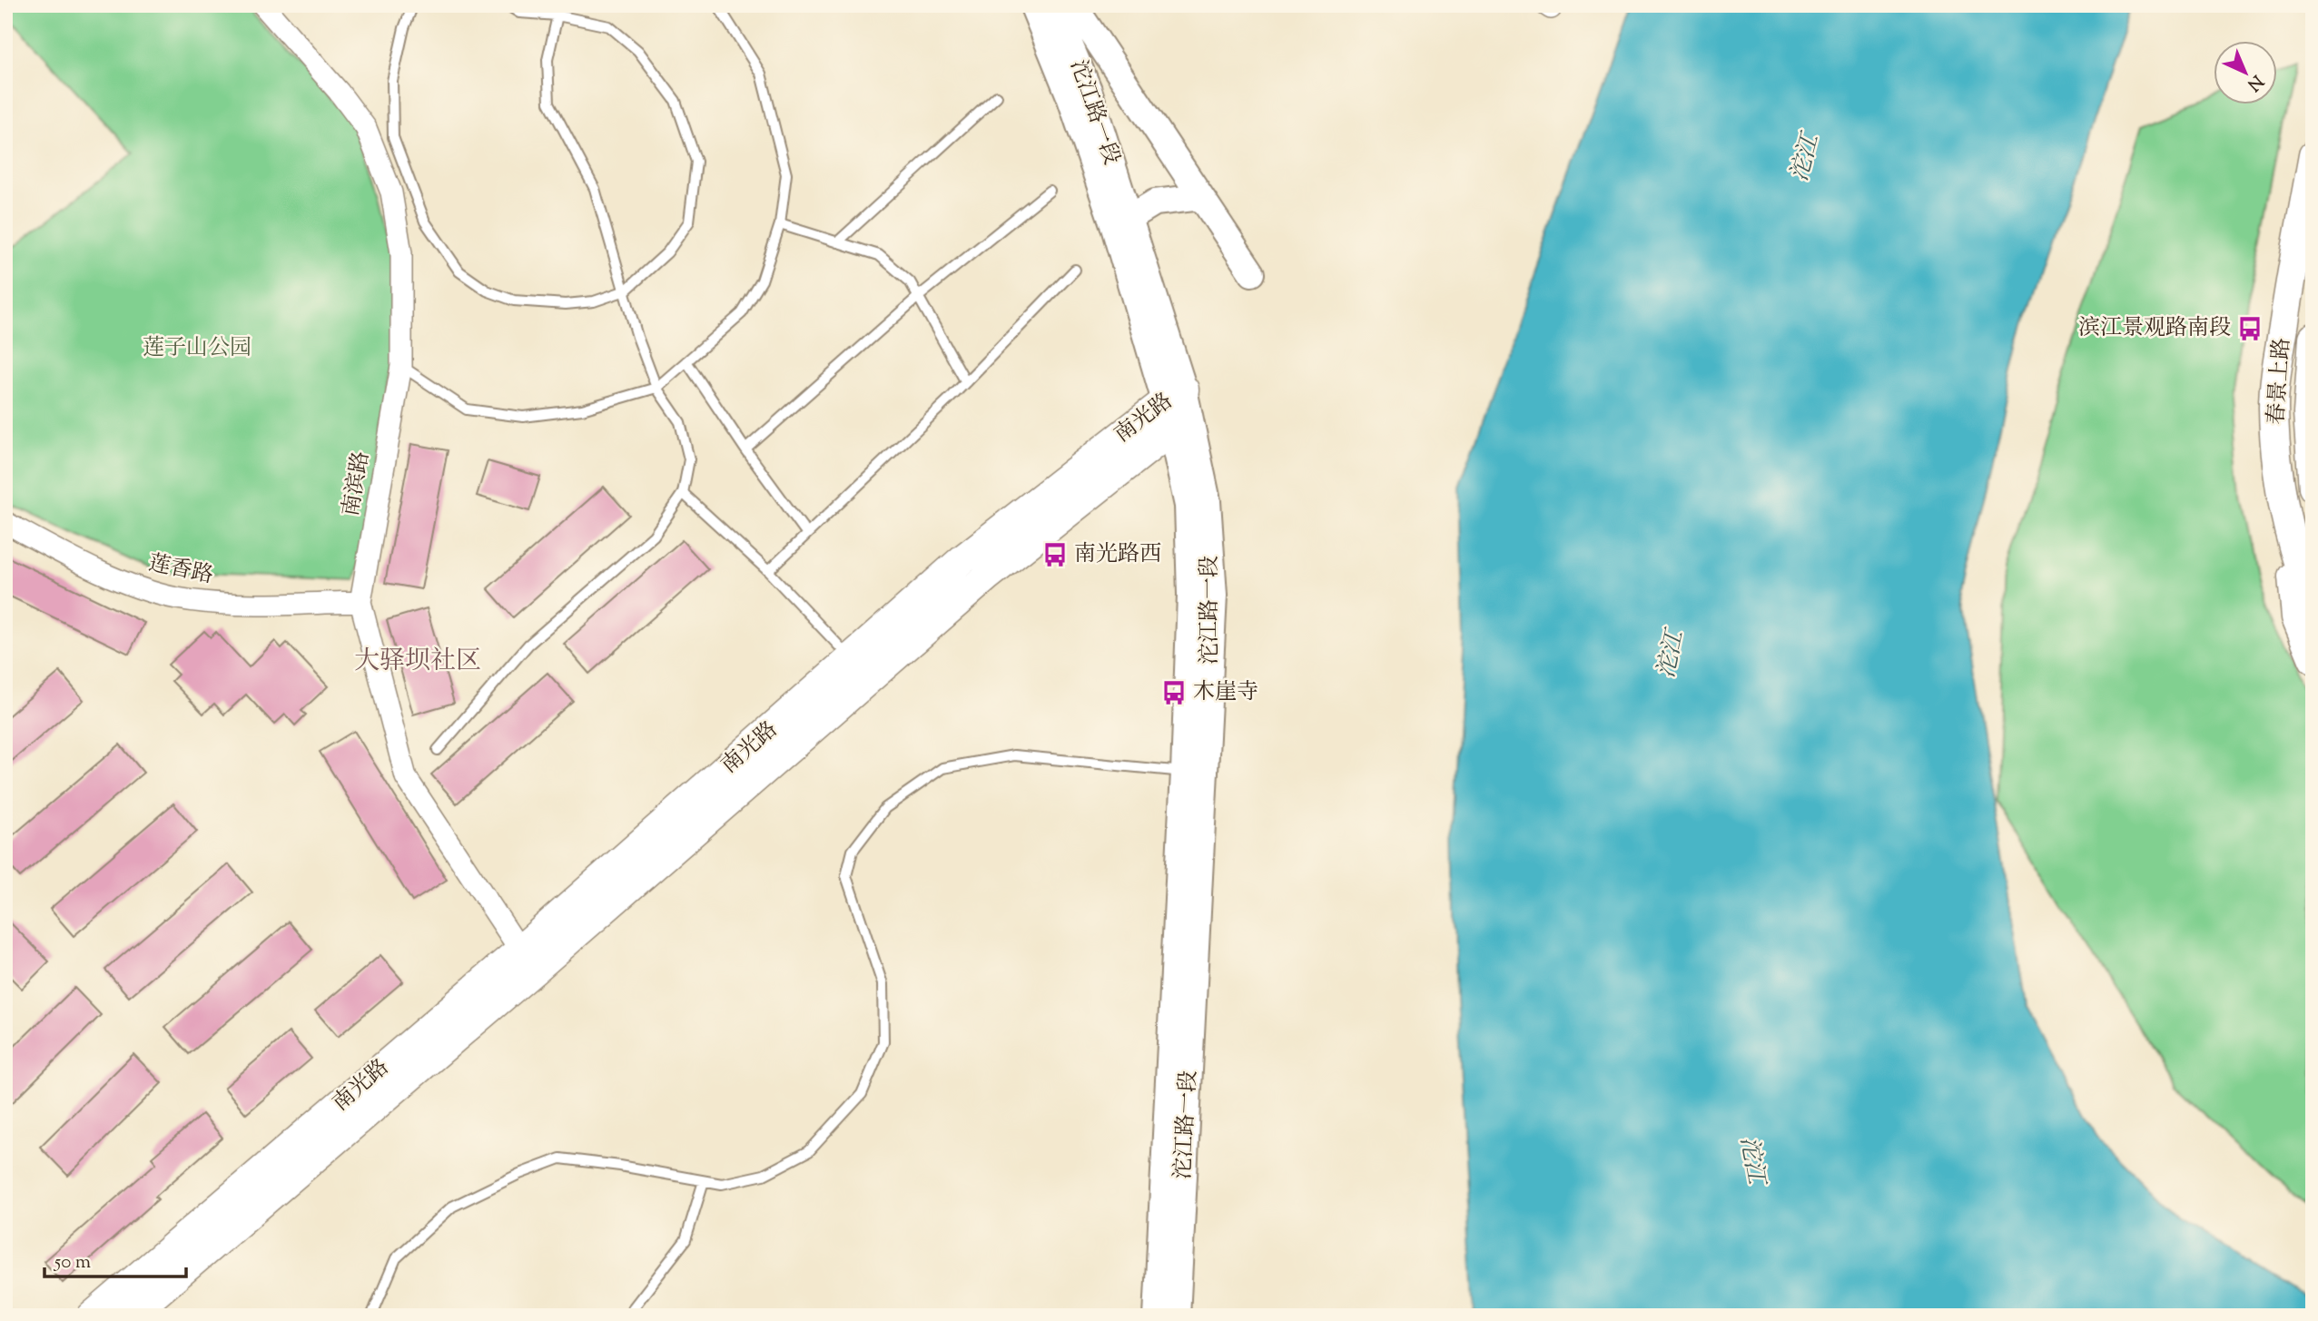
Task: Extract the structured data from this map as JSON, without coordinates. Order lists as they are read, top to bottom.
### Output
{
  "streets": {
    "main road": ["春景上路", "南光路"],
    "street": ["沱江路一段", "南滨路", "莲香路"]
  },
  "crossings": [
    ["沱江路一段", "南光路"],
    ["南光路", "南滨路"],
    ["南滨路", "莲香路"]
  ],
  "districts": ["大驿坝社区"],
  "water": ["沱江"],
  "parks": ["莲子山公园"],
  "places": {
    "bus stop": ["滨江景观路南段", "南光路西", "木崖寺"]
  },
  "scale_bar": "50 m",
  "north": "bottom right"
}
